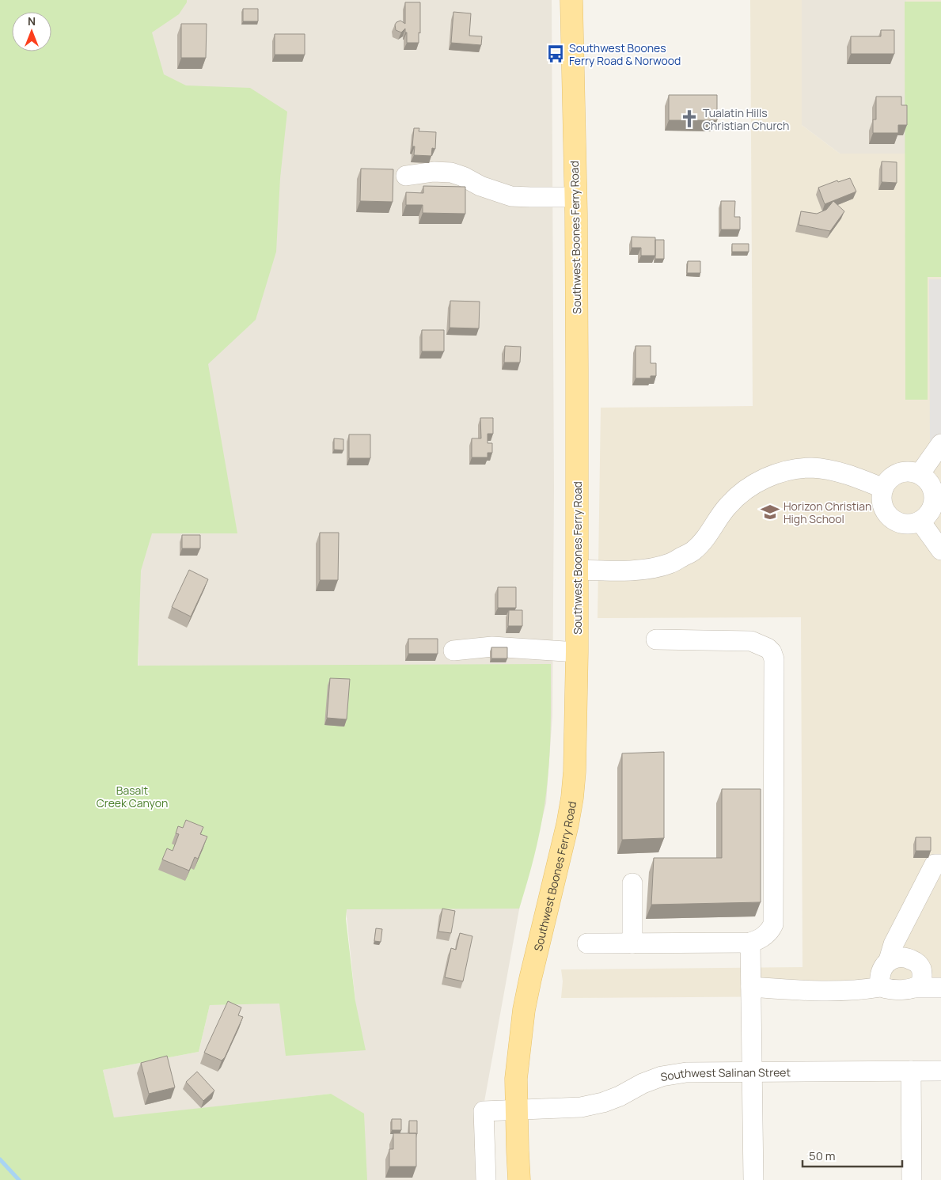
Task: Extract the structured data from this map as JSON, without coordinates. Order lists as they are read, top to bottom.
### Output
{
  "streets": {
    "main road": ["Southwest Boones Ferry Road"],
    "street": ["Southwest Salinan Street"]
  },
  "crossings": [
    ["Southwest Boones Ferry Road", "Southwest Salinan Street"]
  ],
  "parks": ["Basalt Creek Canyon"],
  "places": {
    "bus stop": ["Southwest Boones Ferry Road & Norwood"],
    "church": ["Tualatin Hills Christian Church"],
    "school or university": ["Horizon Christian High School"]
  },
  "scale_bar": "50 m",
  "north": "top"
}
